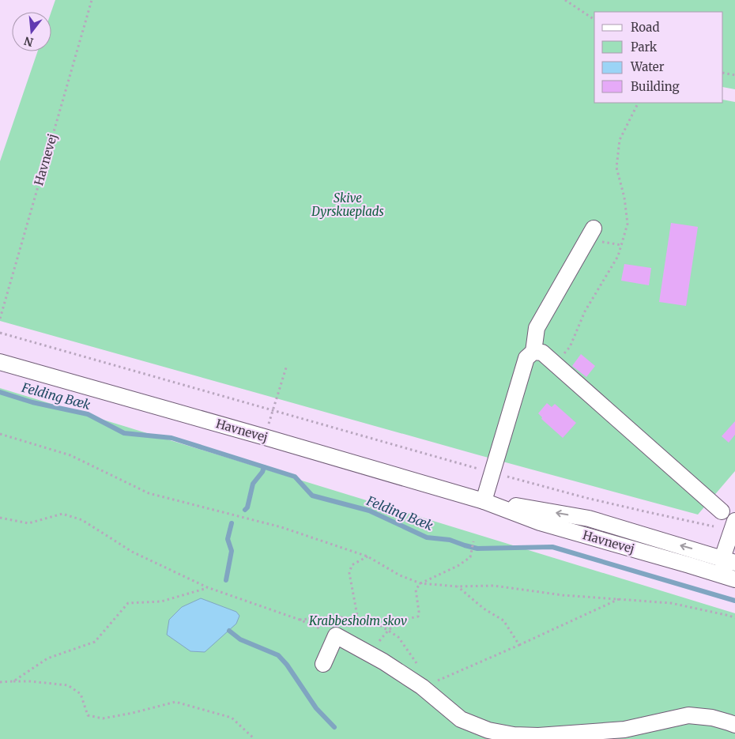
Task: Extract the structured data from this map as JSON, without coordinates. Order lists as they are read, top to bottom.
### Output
{
  "streets": {
    "street": ["Havnevej"]
  },
  "water": ["Felding Bæk"],
  "parks": ["Skive Dyrskueplads", "Krabbesholm skov"],
  "legend": [
    "Road",
    "Park",
    "Water",
    "Building"
  ],
  "north": "bottom"
}
